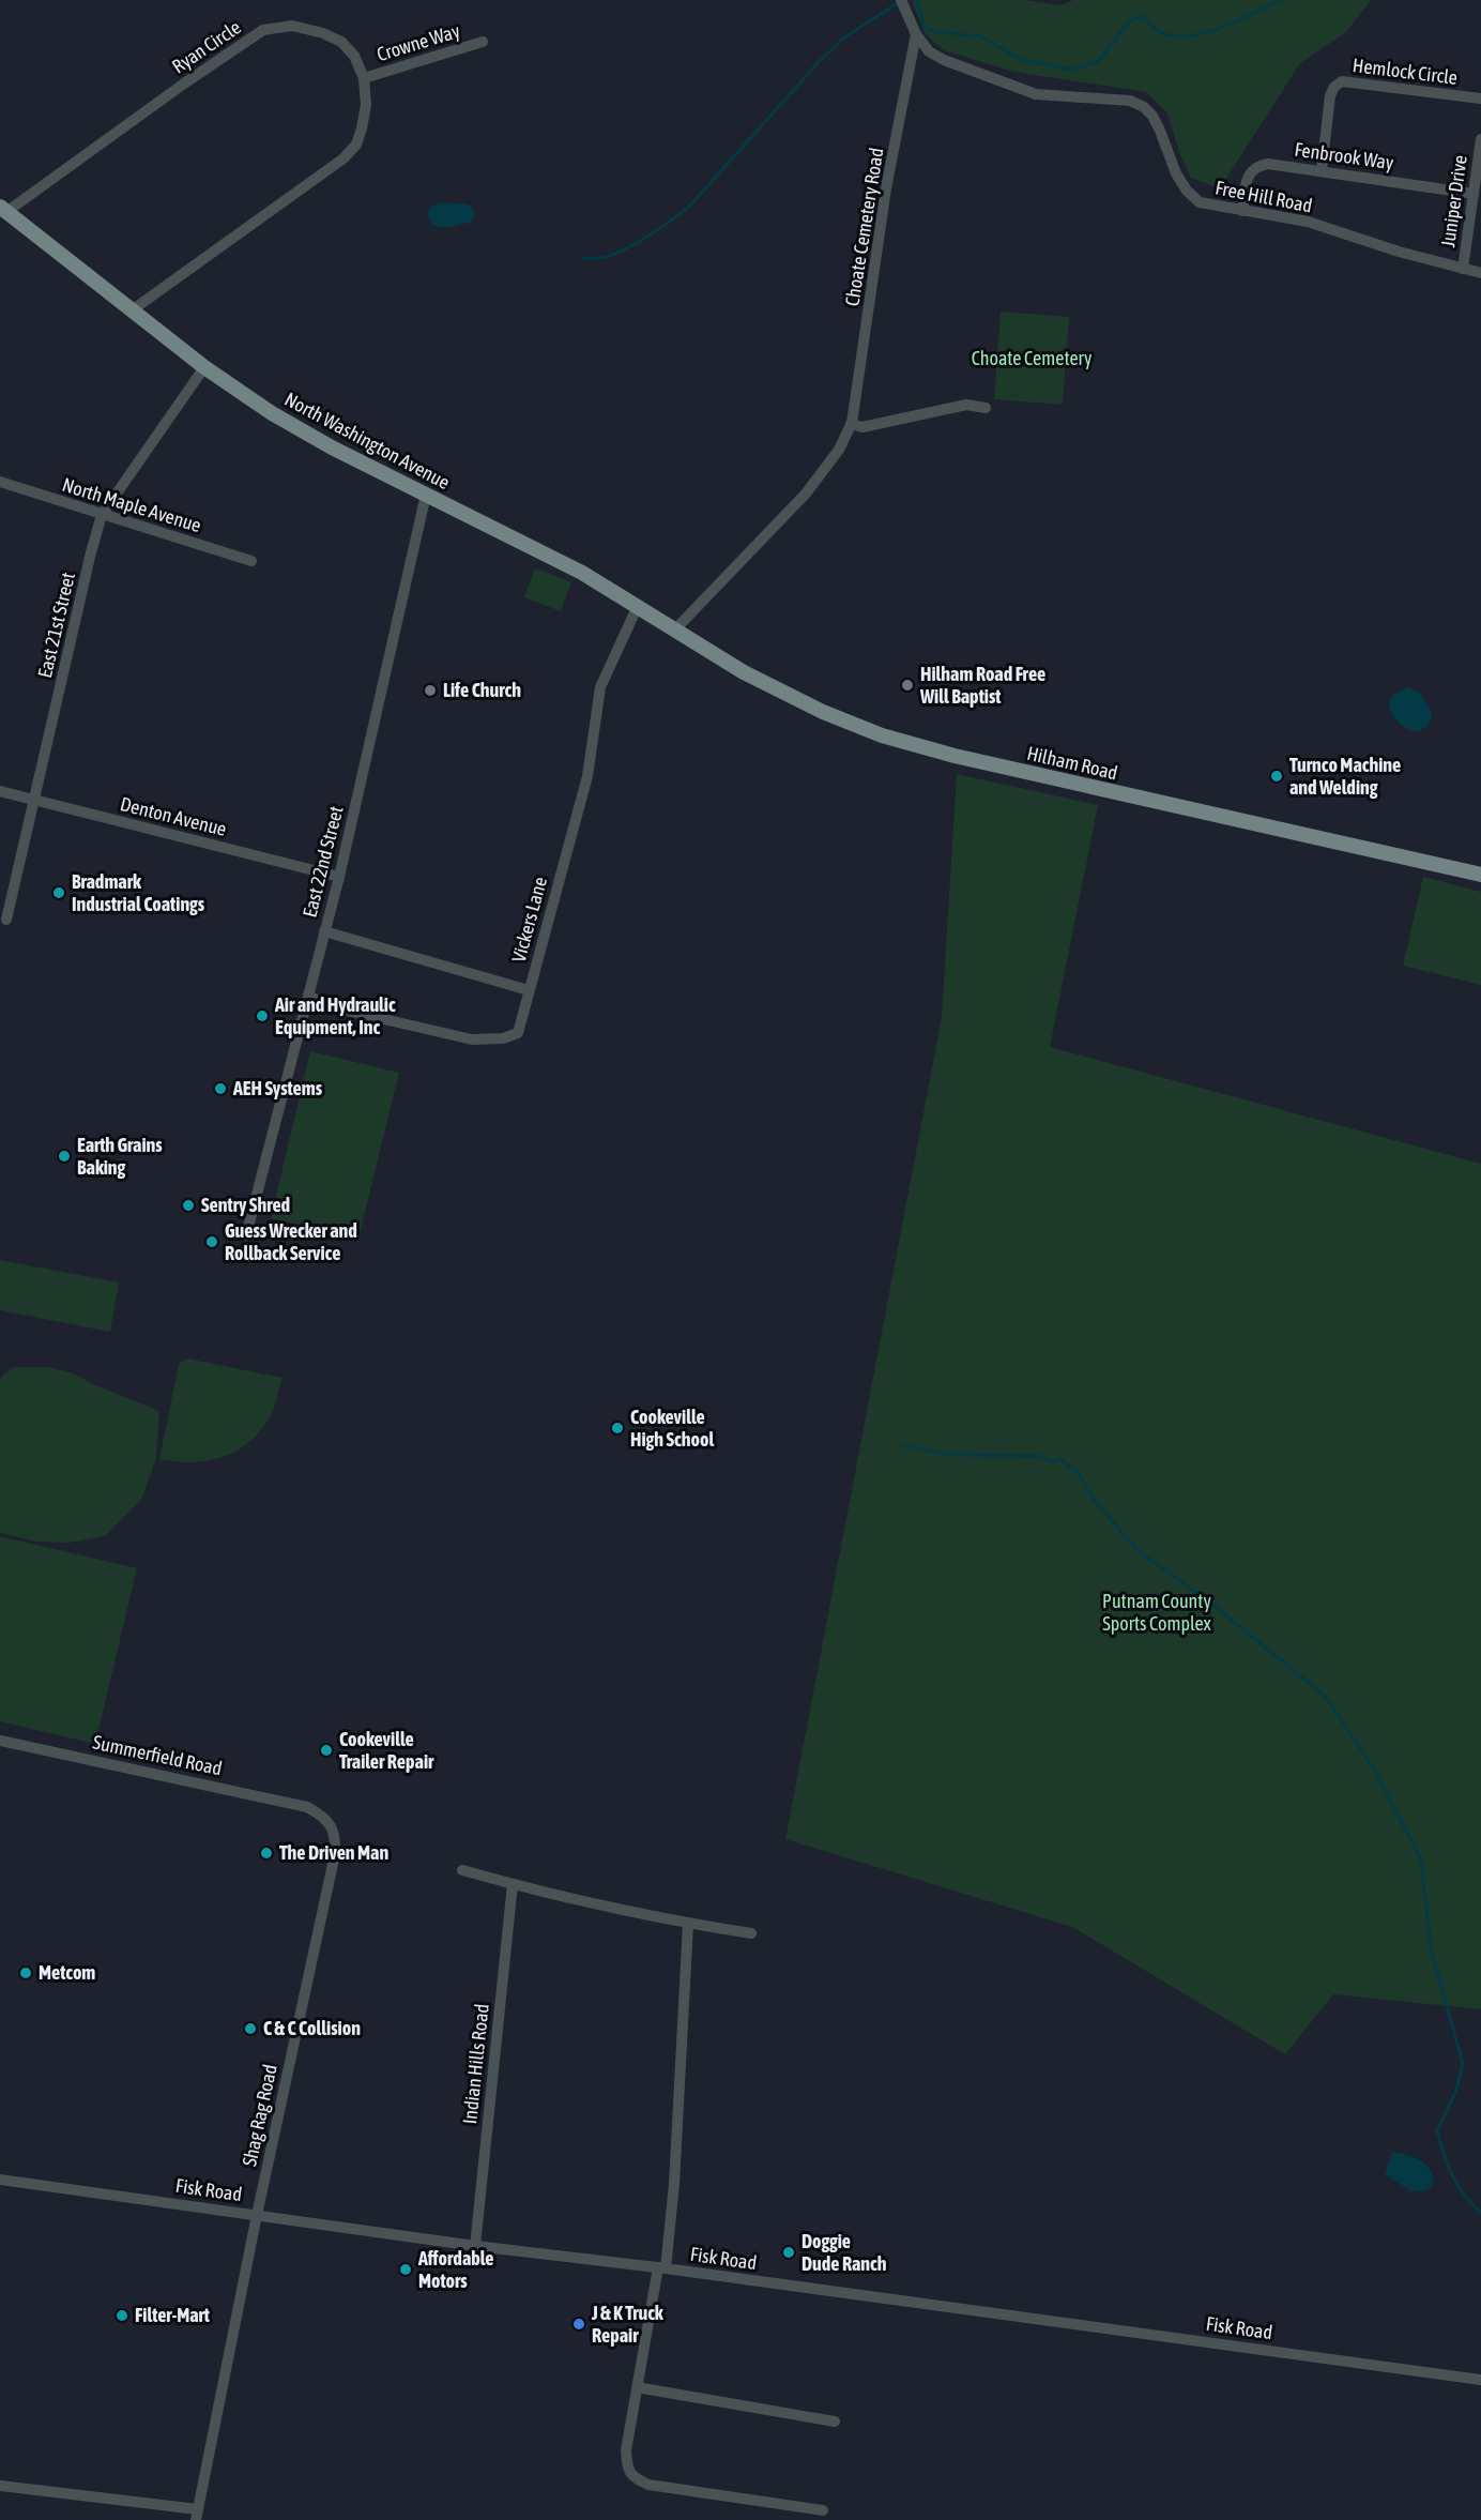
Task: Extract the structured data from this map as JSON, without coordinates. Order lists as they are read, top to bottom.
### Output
{
  "streets": {
    "main road": ["North Washington Avenue", "Hilham Road"],
    "street": [
      "Crowne Way",
      "Ryan Circle",
      "Hemlock Circle",
      "Fenbrook Way",
      "Free Hill Road",
      "Juniper Drive",
      "Choate Cemetery Road",
      "North Maple Avenue",
      "East 21st Street",
      "Denton Avenue",
      "East 22nd Street",
      "Vickers Lane",
      "Summerfield Road",
      "Indian Hills Road",
      "Shag Rag Road",
      "Fisk Road"
    ]
  },
  "crossings": [
    ["Crowne Way", "Ryan Circle"],
    ["Ryan Circle", "North Washington Avenue"],
    ["Hemlock Circle", "Fenbrook Way"],
    ["Fenbrook Way", "Free Hill Road"],
    ["Fenbrook Way", "Juniper Drive"],
    ["Free Hill Road", "Juniper Drive"],
    ["Free Hill Road", "Choate Cemetery Road"],
    ["Choate Cemetery Road", "North Washington Avenue"],
    ["Choate Cemetery Road", "Hilham Road"],
    ["North Washington Avenue", "East 21st Street"],
    ["North Washington Avenue", "Hilham Road"],
    ["North Washington Avenue", "East 22nd Street"],
    ["North Washington Avenue", "Vickers Lane"],
    ["North Maple Avenue", "East 21st Street"],
    ["East 21st Street", "Denton Avenue"],
    ["Denton Avenue", "East 22nd Street"],
    ["East 22nd Street", "Vickers Lane"],
    ["Summerfield Road", "Shag Rag Road"],
    ["Indian Hills Road", "Fisk Road"],
    ["Shag Rag Road", "Fisk Road"]
  ],
  "parks": ["Choate Cemetery", "Putnam County Sports Complex"],
  "places": [
    "Hilham Road Free Will Baptist",
    "Life Church",
    "Turnco Machine and Welding",
    "Bradmark Industrial Coatings",
    "Air and Hydraulic Equipment, Inc",
    "AEH Systems",
    "Earth Grains Baking",
    "Sentry Shred",
    "Guess Wrecker and Rollback Service",
    "Cookeville High School",
    "Cookeville Trailer Repair",
    "The Driven Man",
    "Metcom",
    "C & C Collision",
    "Doggie Dude Ranch",
    "Affordable Motors",
    "Filter-Mart",
    "J & K Truck Repair"
  ]
}
